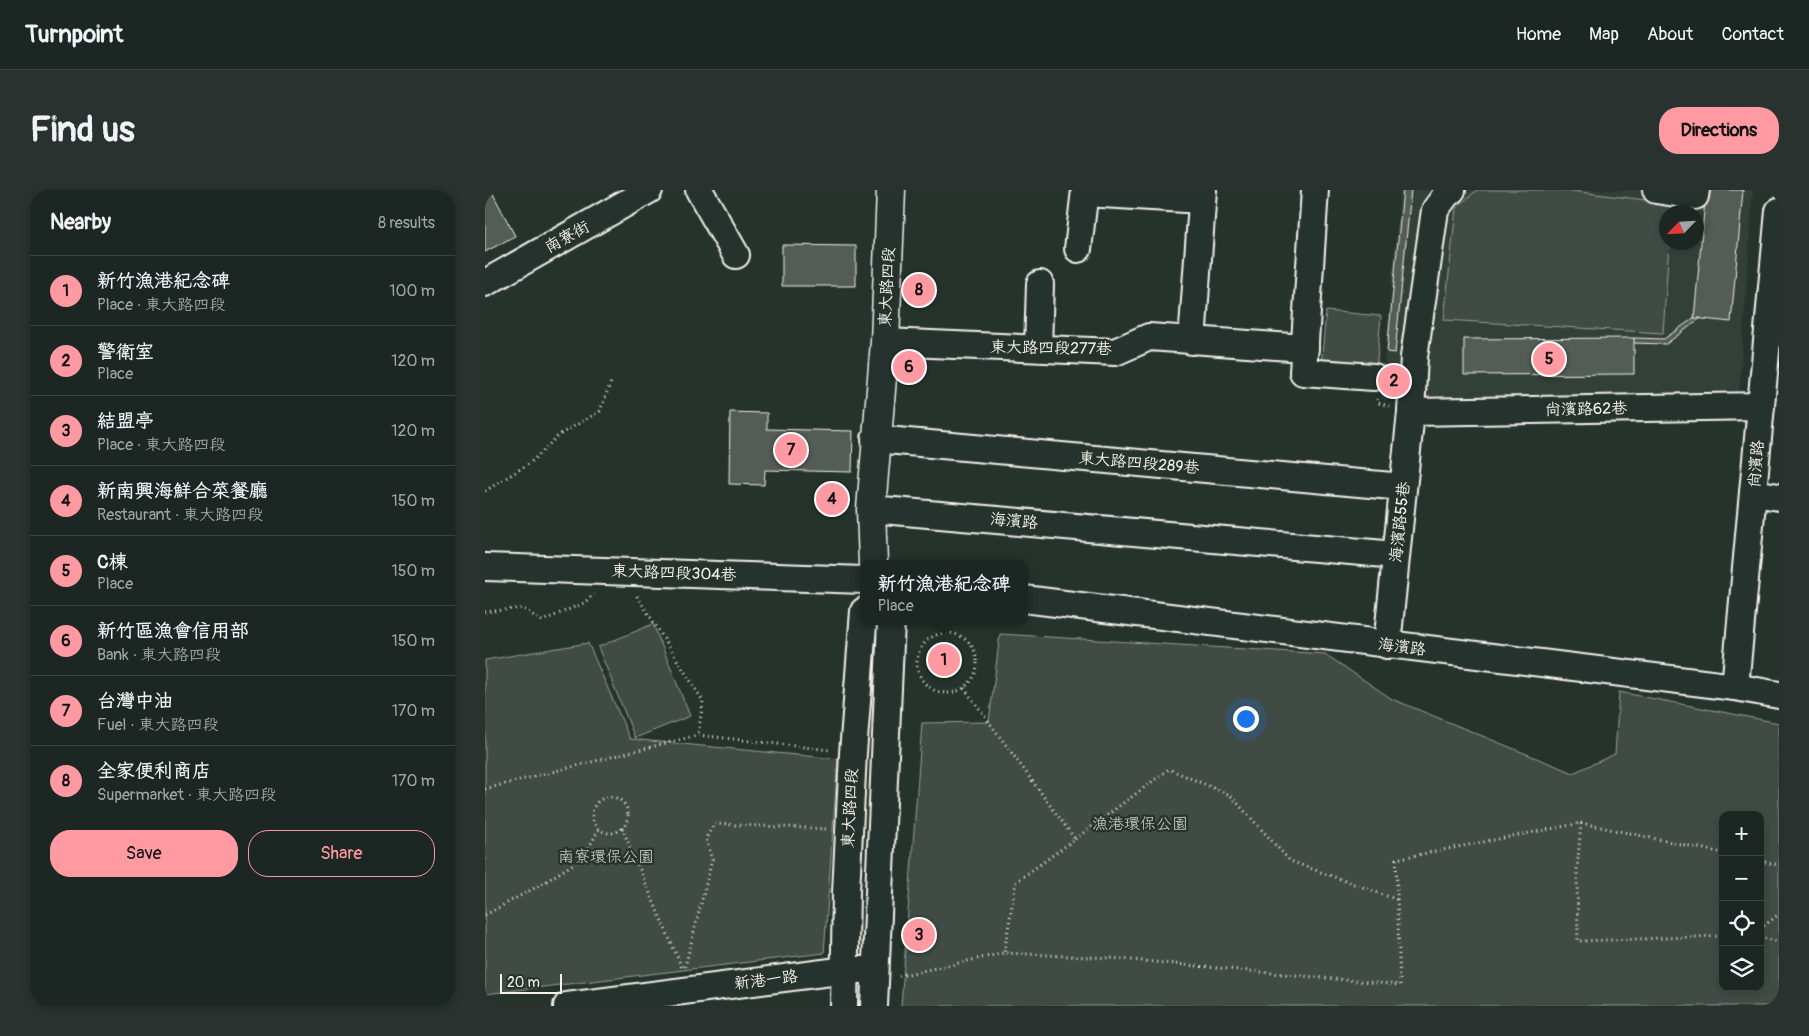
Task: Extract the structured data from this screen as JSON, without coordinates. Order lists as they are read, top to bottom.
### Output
{
  "streets": {
    "main road": ["東大路四段"],
    "street": [
      "南寮街",
      "東大路四段277巷",
      "尚濱路62巷",
      "東大路四段289巷",
      "尚濱路",
      "海濱路",
      "海濱路55巷",
      "東大路四段304巷",
      "新港一路"
    ]
  },
  "crossings": [
    ["東大路四段", "東大路四段277巷"],
    ["東大路四段", "東大路四段289巷"],
    ["東大路四段", "海濱路"],
    ["東大路四段", "新港一路"],
    ["尚濱路62巷", "尚濱路"],
    ["尚濱路62巷", "海濱路55巷"],
    ["東大路四段289巷", "海濱路55巷"],
    ["尚濱路", "海濱路"],
    ["海濱路", "海濱路55巷"]
  ],
  "parks": ["漁港環保公園", "南寮環保公園"],
  "scale_bar": "20 m",
  "north": "bottom left",
  "page": {
    "header": "Turnpoint",
    "nav": [
      "Home",
      "Map",
      "About",
      "Contact"
    ],
    "buttons": [
      "Directions",
      ["Save", "Share"]
    ],
    "title": "Find us",
    "heading": ["Nearby", "8 results"],
    "list": [
      {
        "mark": "1",
        "name": "新竹漁港紀念碑",
        "note": "Place · 東大路四段",
        "value": "100 m"
      },
      {
        "mark": "2",
        "name": "警衛室",
        "note": "Place",
        "value": "120 m"
      },
      {
        "mark": "3",
        "name": "結盟亭",
        "note": "Place · 東大路四段",
        "value": "120 m"
      },
      {
        "mark": "4",
        "name": "新南興海鮮合菜餐廳",
        "note": "Restaurant · 東大路四段",
        "value": "150 m"
      },
      {
        "mark": "5",
        "name": "C棟",
        "note": "Place",
        "value": "150 m"
      },
      {
        "mark": "6",
        "name": "新竹區漁會信用部",
        "note": "Bank · 東大路四段",
        "value": "150 m"
      },
      {
        "mark": "7",
        "name": "台灣中油",
        "note": "Fuel · 東大路四段",
        "value": "170 m"
      },
      {
        "mark": "8",
        "name": "全家便利商店",
        "note": "Supermarket · 東大路四段",
        "value": "170 m"
      }
    ],
    "pins": [
      "8",
      "5",
      "6",
      "2",
      "7",
      "4",
      "1",
      "3"
    ],
    "popup": ["新竹漁港紀念碑", "Place"],
    "map_buttons": ["+", "−"],
    "scale": "20 m"
  }
}
